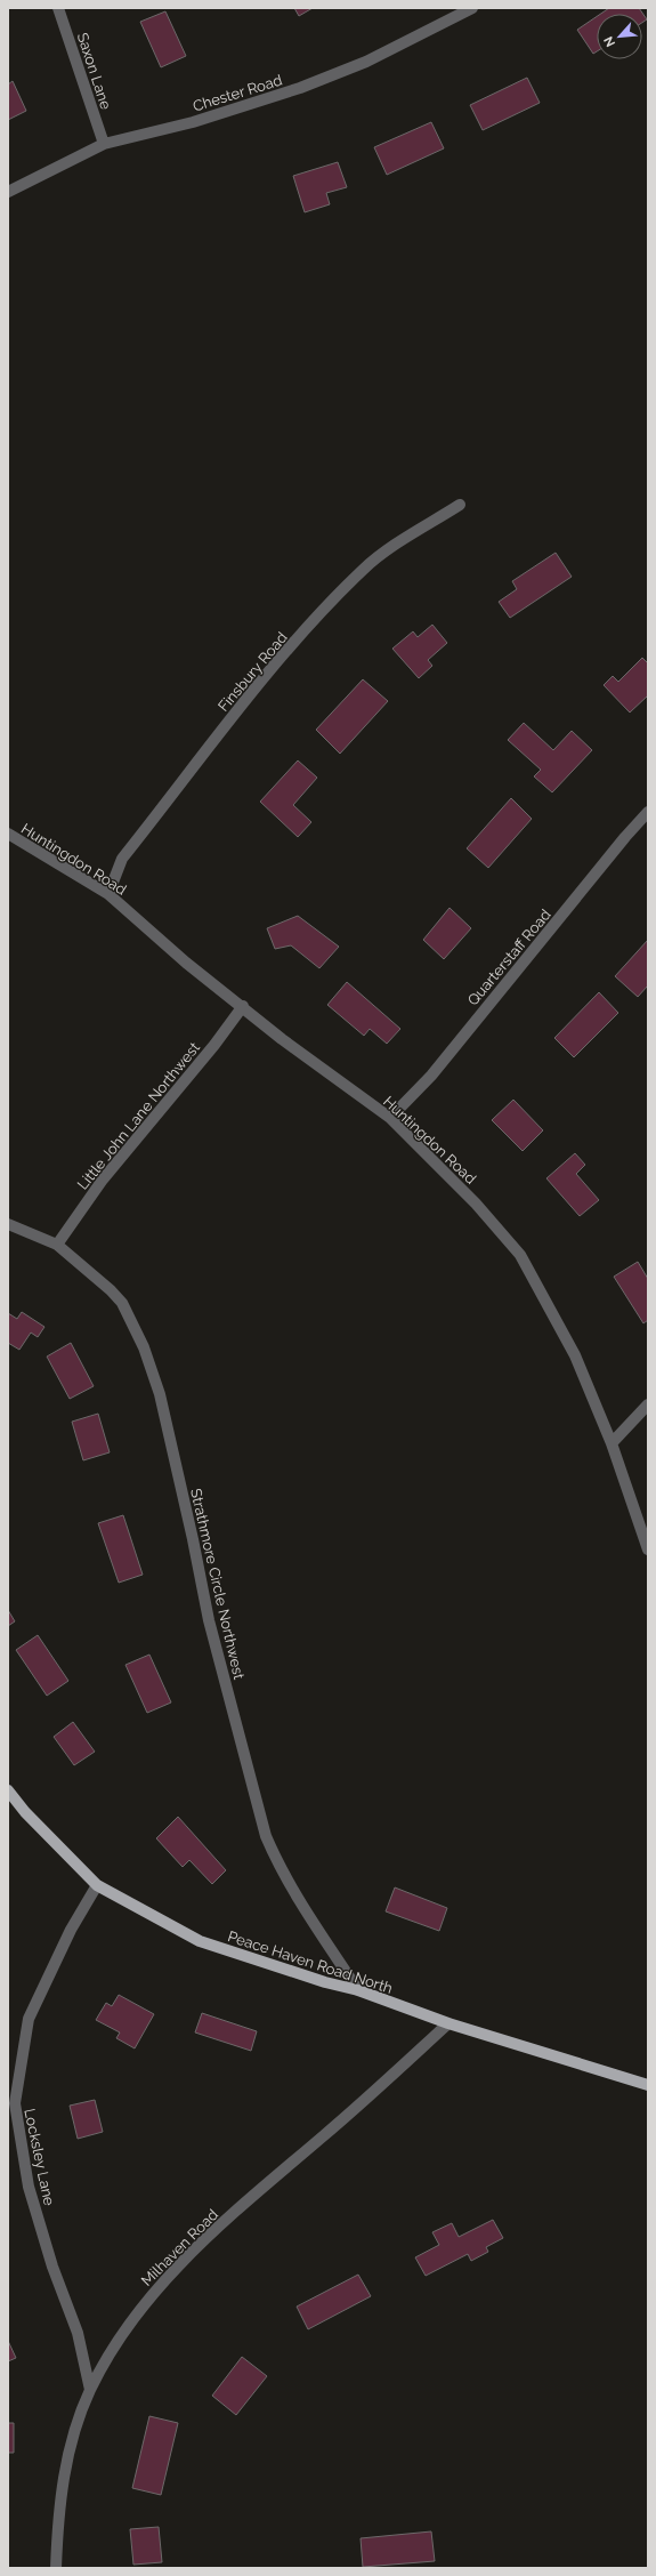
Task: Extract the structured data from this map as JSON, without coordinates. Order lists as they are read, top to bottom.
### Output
{
  "streets": {
    "main road": ["Peace Haven Road North"],
    "street": [
      "Saxon Lane",
      "Chester Road",
      "Finsbury Road",
      "Huntingdon Road",
      "Quarterstaff Road",
      "Little John Lane Northwest",
      "Strathmore Circle Northwest",
      "Locksley Lane",
      "Milhaven Road"
    ]
  },
  "crossings": [
    ["Saxon Lane", "Chester Road"],
    ["Finsbury Road", "Huntingdon Road"],
    ["Huntingdon Road", "Quarterstaff Road"],
    ["Huntingdon Road", "Little John Lane Northwest"],
    ["Little John Lane Northwest", "Strathmore Circle Northwest"],
    ["Strathmore Circle Northwest", "Peace Haven Road North"],
    ["Peace Haven Road North", "Locksley Lane"],
    ["Peace Haven Road North", "Milhaven Road"],
    ["Locksley Lane", "Milhaven Road"]
  ],
  "north": "bottom left"
}
